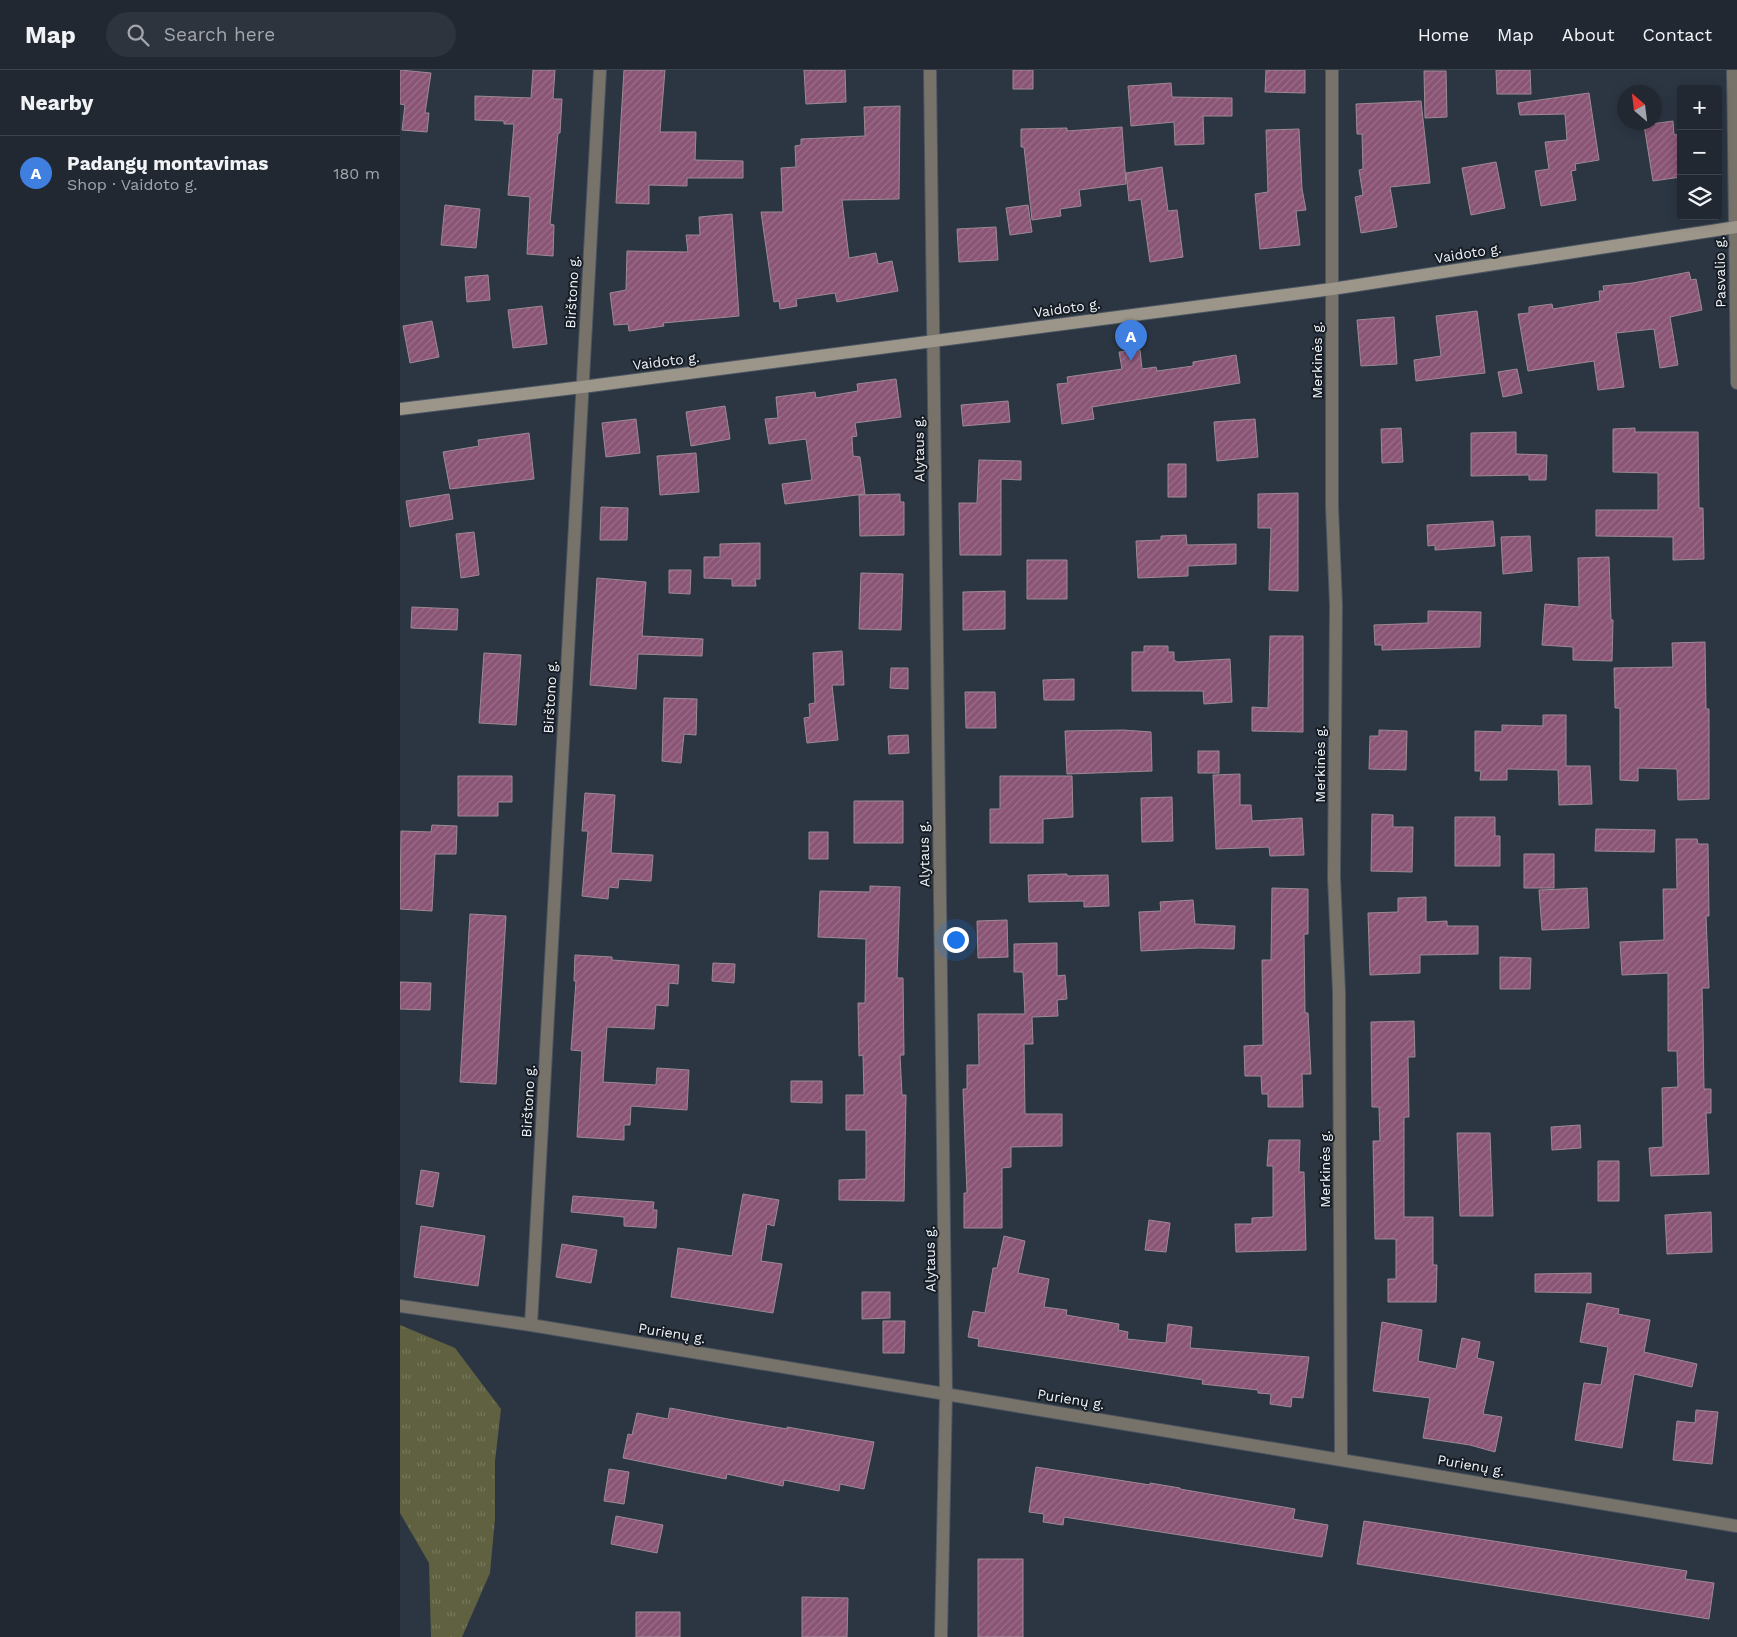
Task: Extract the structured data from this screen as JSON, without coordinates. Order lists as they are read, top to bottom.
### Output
{
  "streets": {
    "main road": ["Vaidoto g."],
    "street": [
      "Pasvalio g.",
      "Birštono g.",
      "Merkinės g.",
      "Alytaus g.",
      "Purienų g."
    ]
  },
  "crossings": [
    ["Vaidoto g.", "Pasvalio g."],
    ["Vaidoto g.", "Birštono g."],
    ["Vaidoto g.", "Merkinės g."],
    ["Vaidoto g.", "Alytaus g."],
    ["Birštono g.", "Purienų g."],
    ["Merkinės g.", "Purienų g."],
    ["Alytaus g.", "Purienų g."]
  ],
  "north": "top left",
  "page": {
    "header": "Map",
    "search": "Search here",
    "nav": [
      "Home",
      "Map",
      "About",
      "Contact"
    ],
    "heading": "Nearby",
    "map_buttons": ["+", "−"],
    "list": [
      {
        "mark": "A",
        "name": "Padangų montavimas",
        "note": "Shop · Vaidoto g.",
        "value": "180 m"
      }
    ],
    "pins": "A"
  }
}
